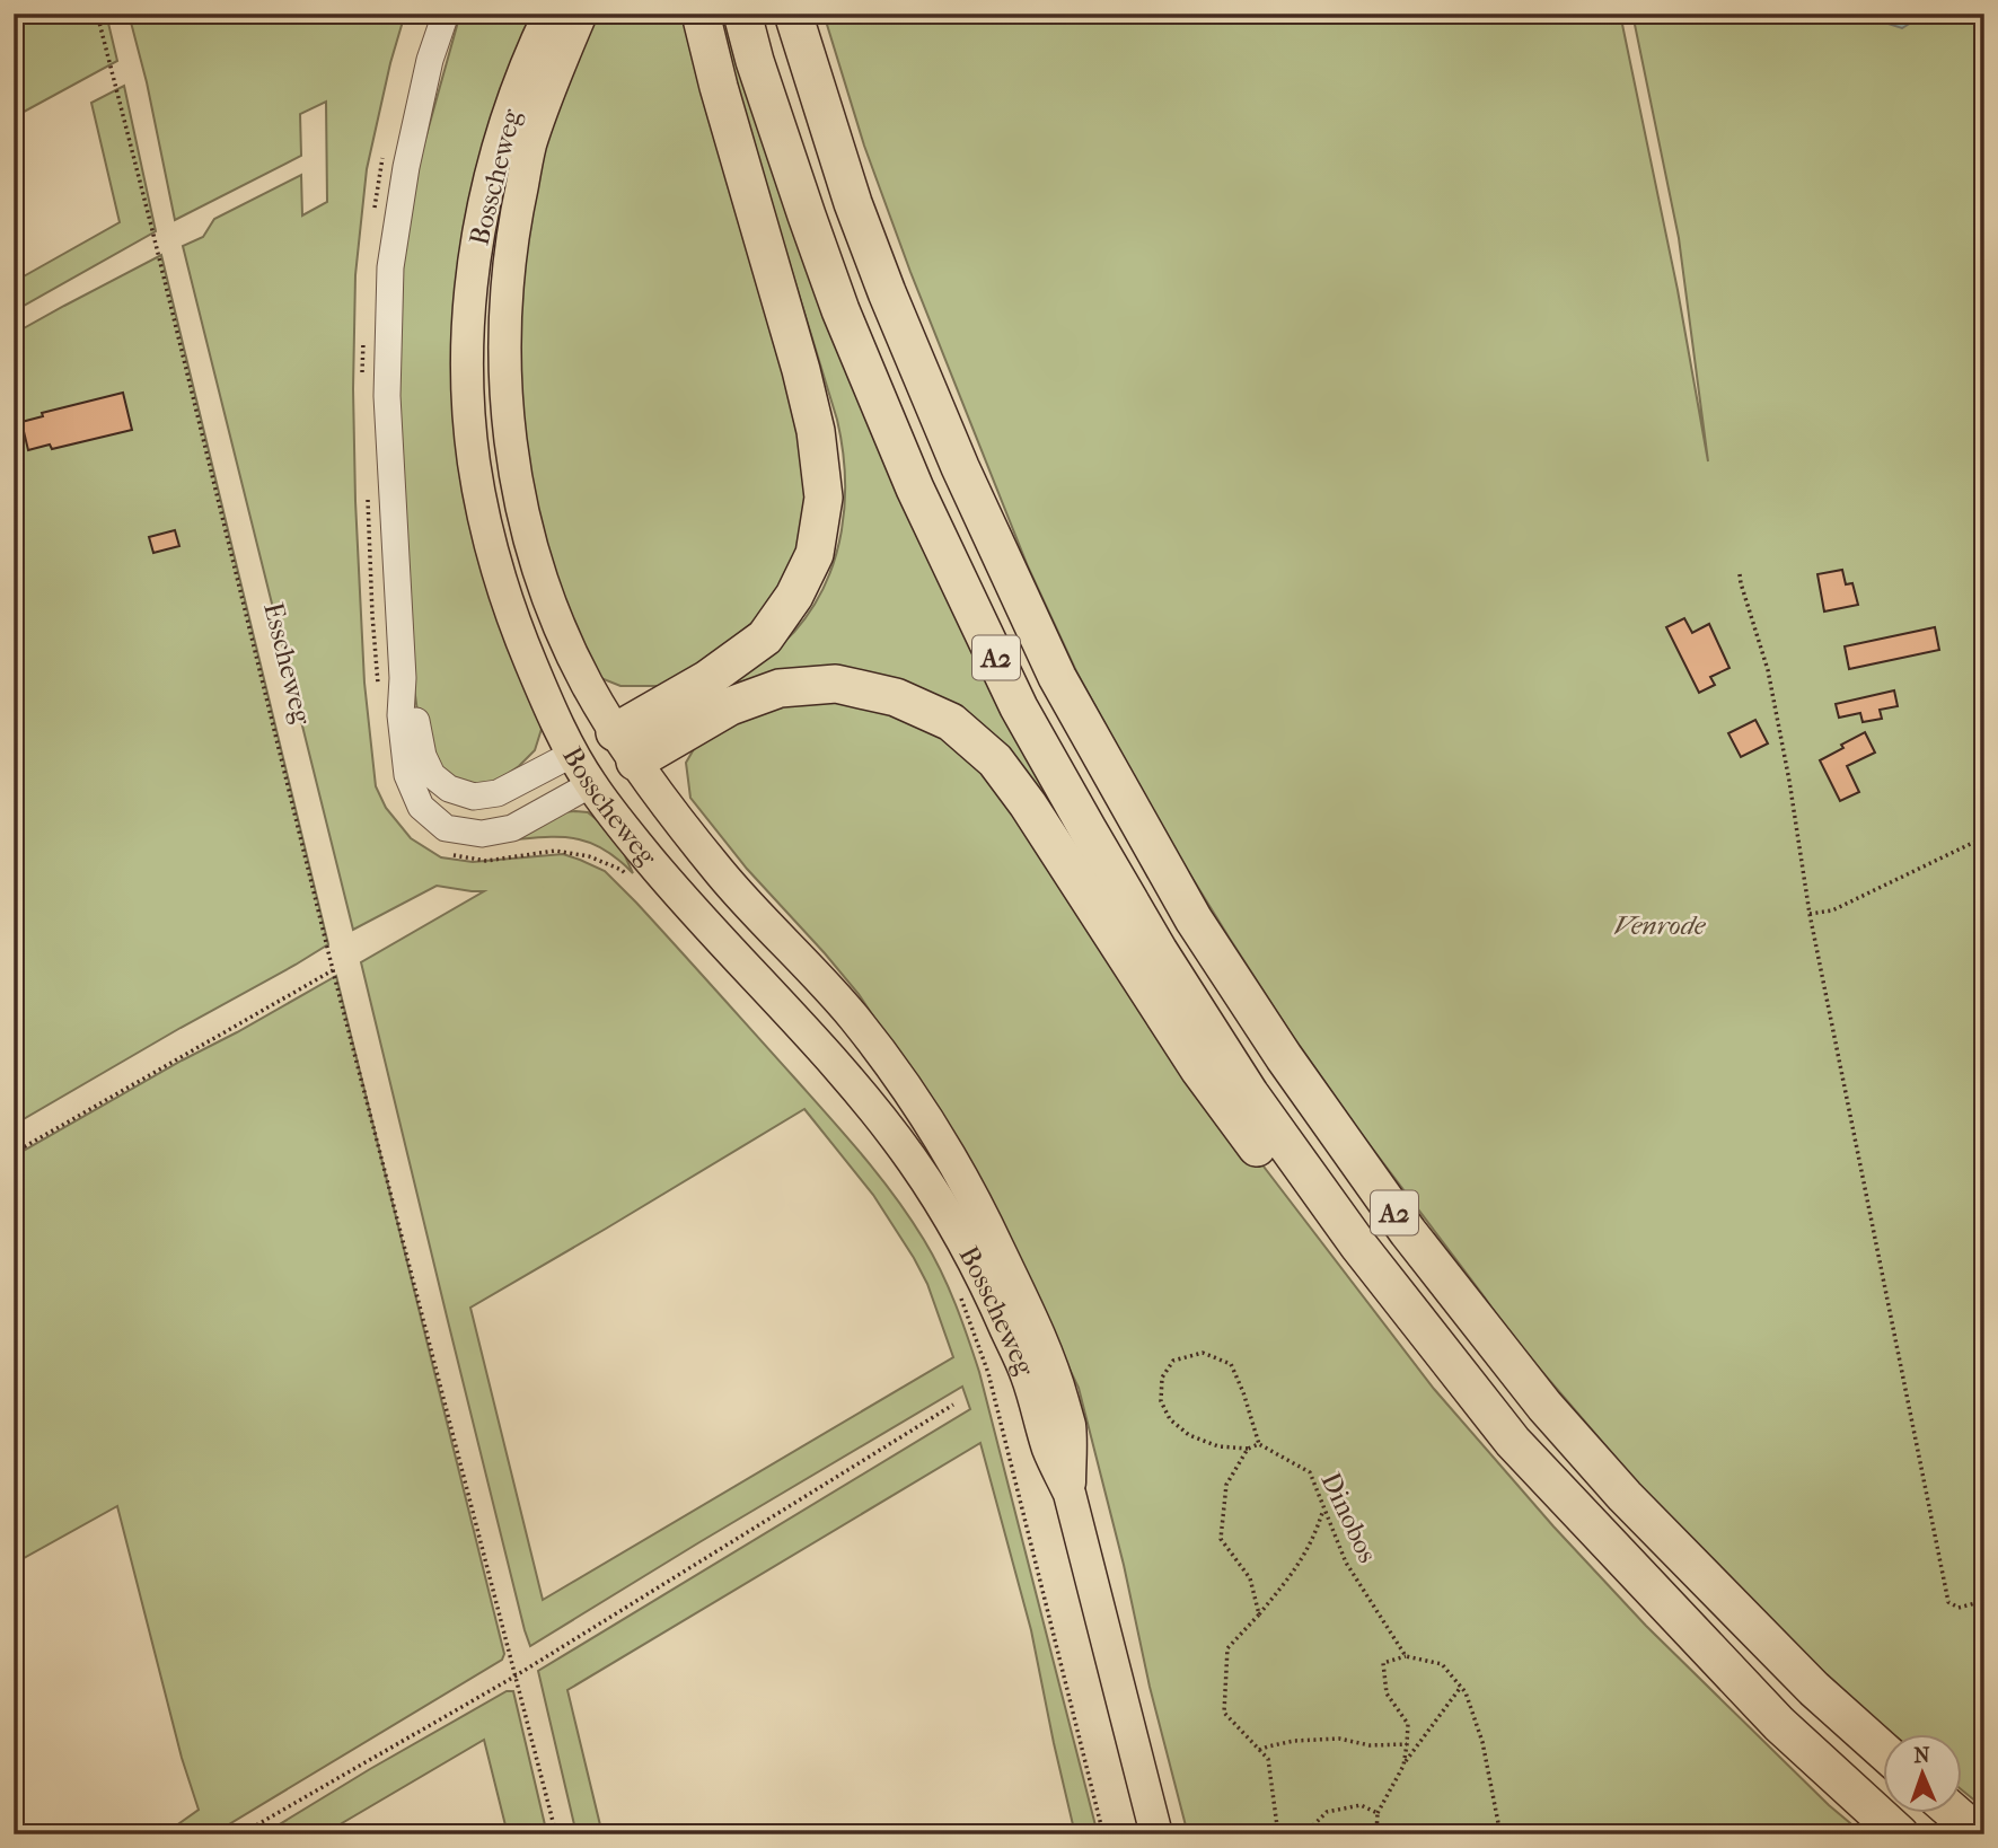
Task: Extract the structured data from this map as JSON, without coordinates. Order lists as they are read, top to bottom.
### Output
{
  "streets": {
    "highway": ["A2"],
    "main road": ["Bosscheweg"],
    "path": ["Esscheweg", "Dinobos"]
  },
  "crossings": [
    ["Bosscheweg", "A2"]
  ],
  "parks": ["Venrode"],
  "north": "top"
}
